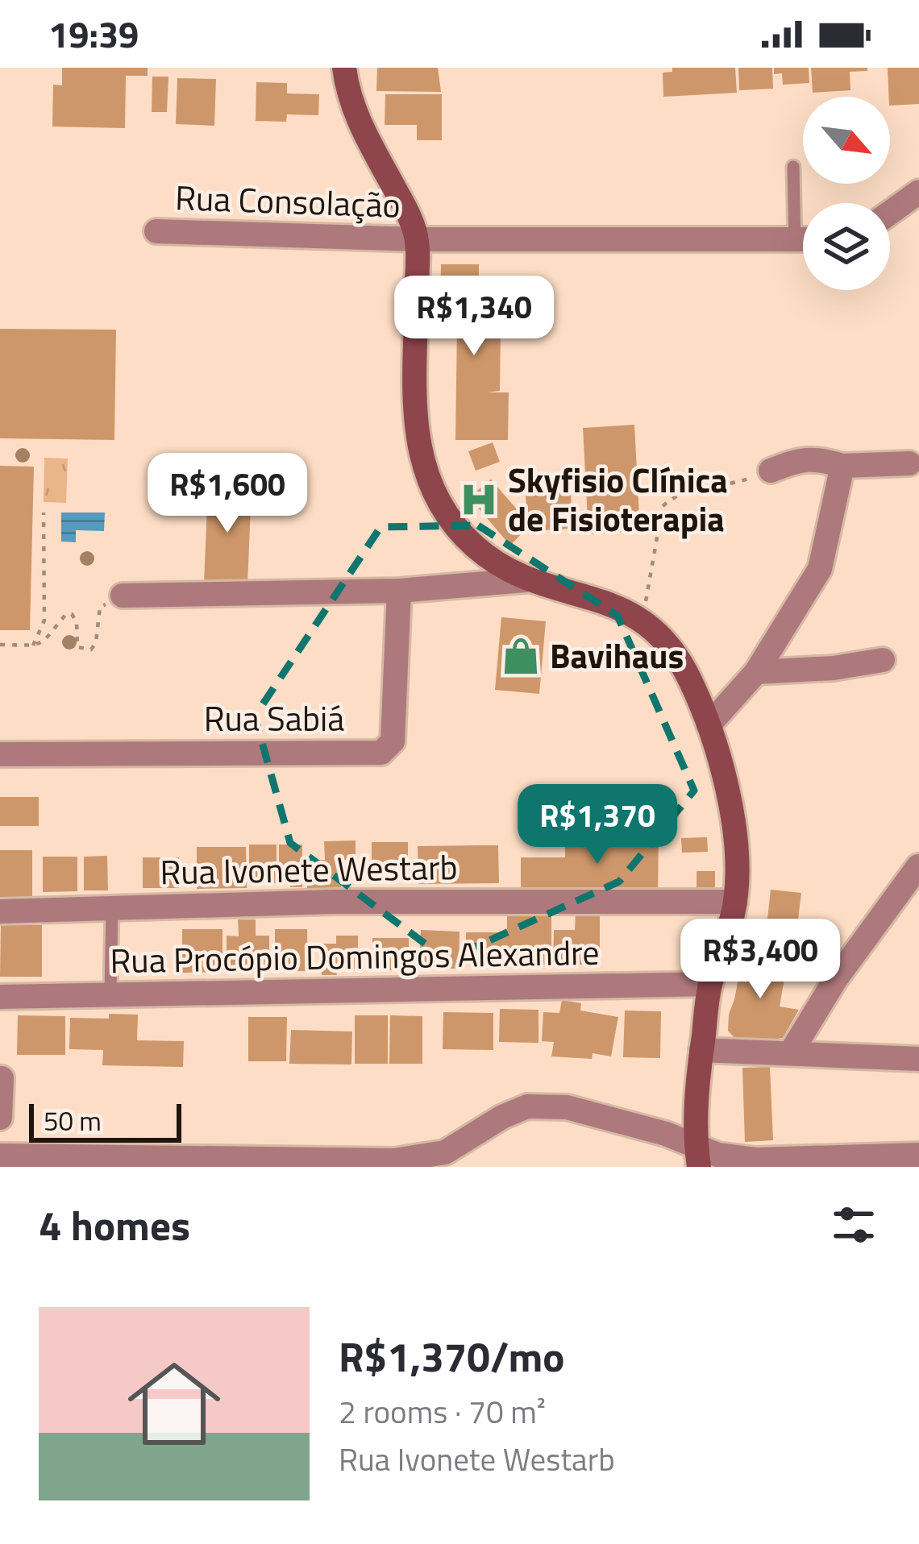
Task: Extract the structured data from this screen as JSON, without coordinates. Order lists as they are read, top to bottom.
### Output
{
  "streets": {
    "street": [
      "Rua Consolação",
      "Rua Sabiá",
      "Rua Ivonete Westarb",
      "Rua Procópio Domingos Alexandre"
    ]
  },
  "places": {
    "hospital": ["Skyfisio Clínica de Fisioterapia"],
    "shop": ["Bavihaus"]
  },
  "scale_bar": "50 m",
  "north": "bottom right",
  "page": {
    "status": "19:39",
    "price": [
      "R$1,340",
      "R$1,600",
      "R$1,370",
      "R$3,400"
    ],
    "scale": "50 m",
    "heading": "4 homes",
    "list": [
      {
        "name": "R$1,370/mo",
        "note": "2 rooms · 70 m² · Rua Ivonete Westarb"
      }
    ]
  }
}
